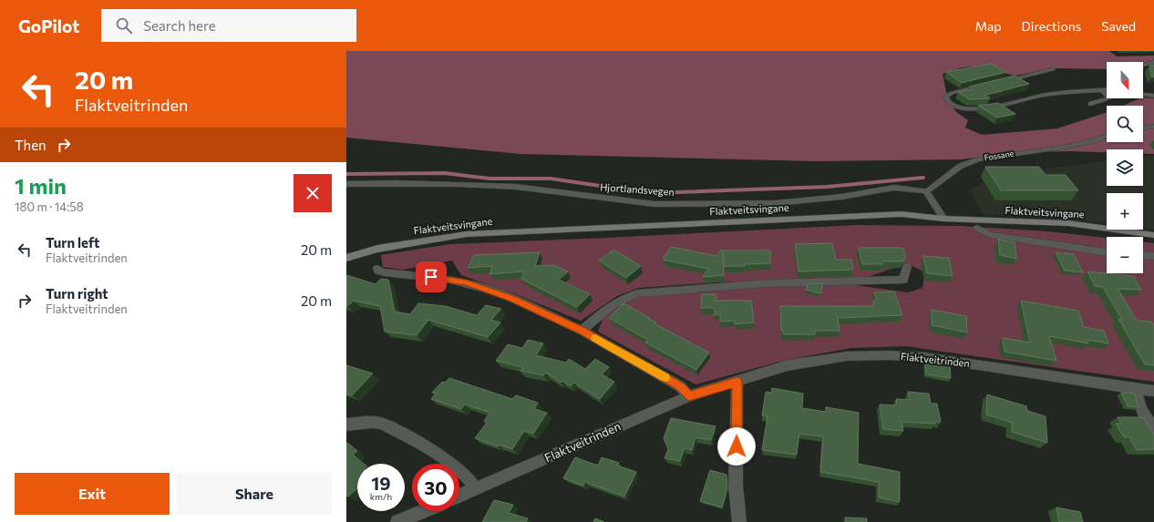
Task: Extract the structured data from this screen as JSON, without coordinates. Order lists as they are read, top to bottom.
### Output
{
  "streets": {
    "main road": ["Flaktveitsvingane"],
    "street": ["Fossane", "Hjortlandsvegen", "Flaktveitrinden"]
  },
  "crossings": [
    ["Fossane", "Hjortlandsvegen"]
  ],
  "north": "bottom",
  "page": {
    "header": "GoPilot",
    "search": "Search here",
    "nav": ["Map", "Directions", "Saved"],
    "turn": ["20 m", "Flaktveitrinden"],
    "map_buttons": ["+", "−"],
    "then": "Then",
    "heading": ["1 min", "180 m · 14:58"],
    "list": [
      {
        "name": "Turn left",
        "note": "Flaktveitrinden",
        "value": "20 m"
      },
      {
        "name": "Turn right",
        "note": "Flaktveitrinden",
        "value": "20 m"
      }
    ],
    "speed": "19 km/h",
    "limit": "30",
    "buttons": ["Exit", "Share"]
  }
}
